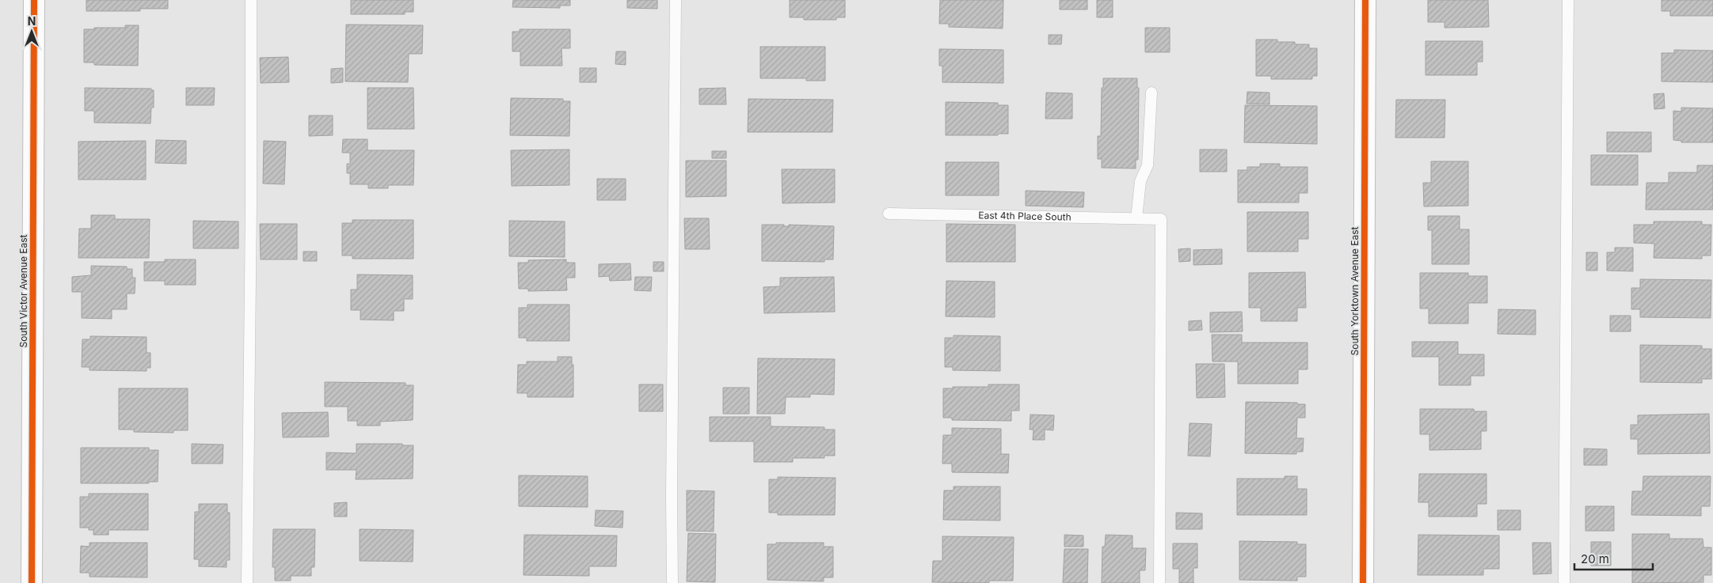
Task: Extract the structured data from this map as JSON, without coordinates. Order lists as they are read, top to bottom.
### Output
{
  "streets": {
    "street": ["South Victor Avenue East", "South Yorktown Avenue East"],
    "lane": ["East 4th Place South"]
  },
  "scale_bar": "20 m",
  "north": "top"
}
